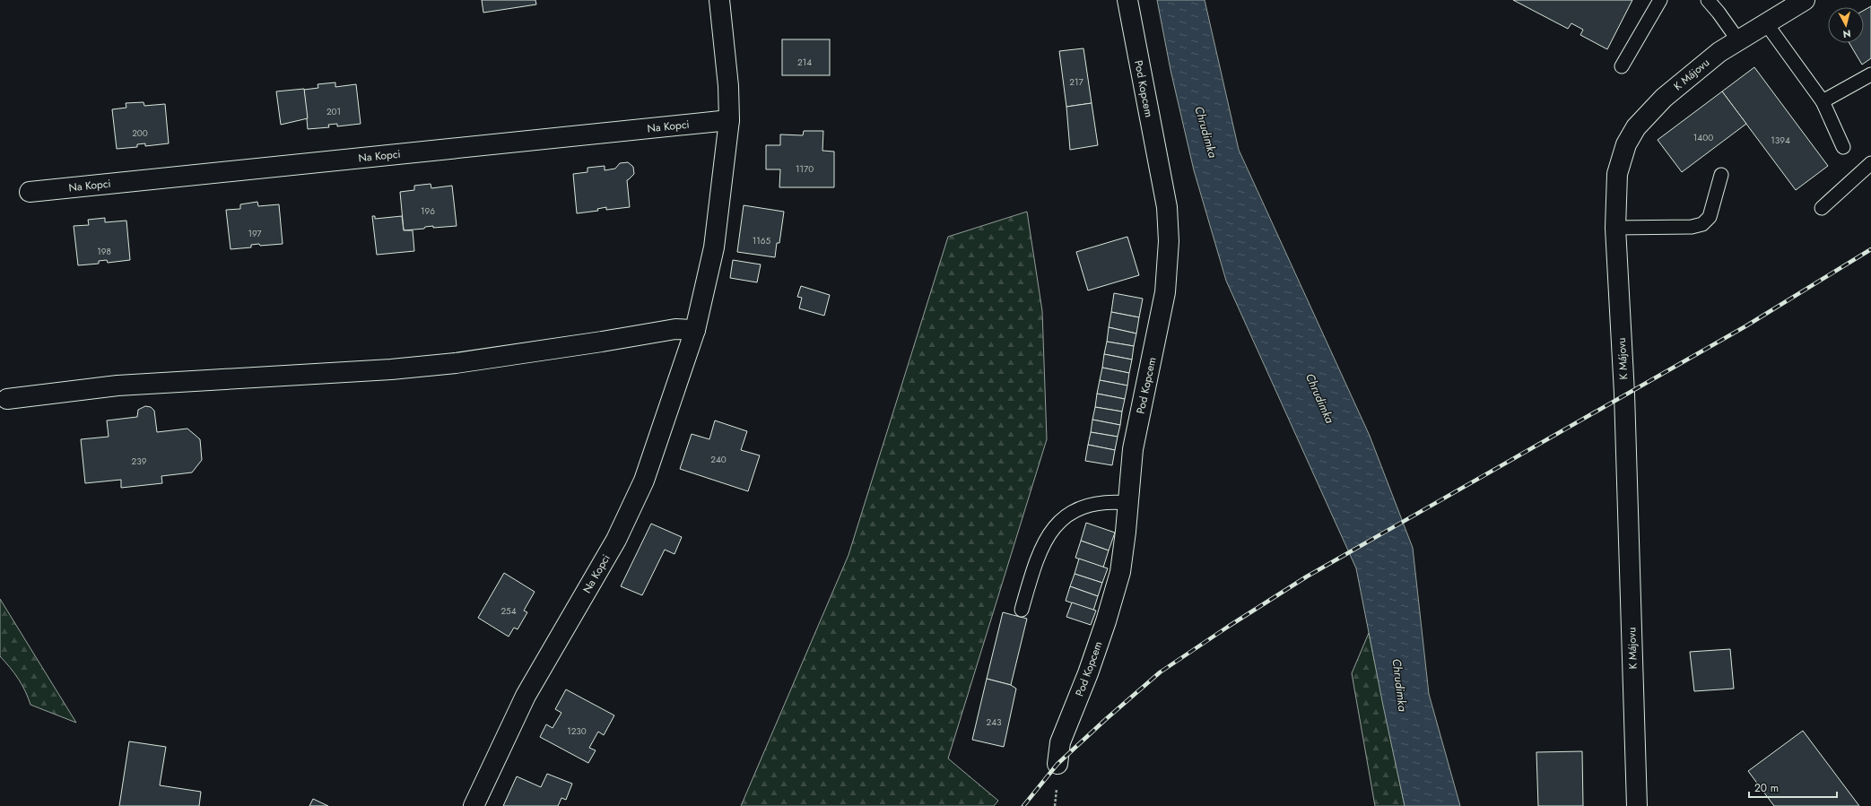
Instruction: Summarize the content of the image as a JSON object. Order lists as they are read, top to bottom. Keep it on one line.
{"streets":{"street":["K Májovu","Pod Kopcem","Na Kopci"]},"water":["Chrudimka"],"house_numbers":["214","217","201","200","1400","1394","1170","196","197","1165","198","240","239","254","243","1230"],"scale_bar":"20 m","north":"bottom"}
